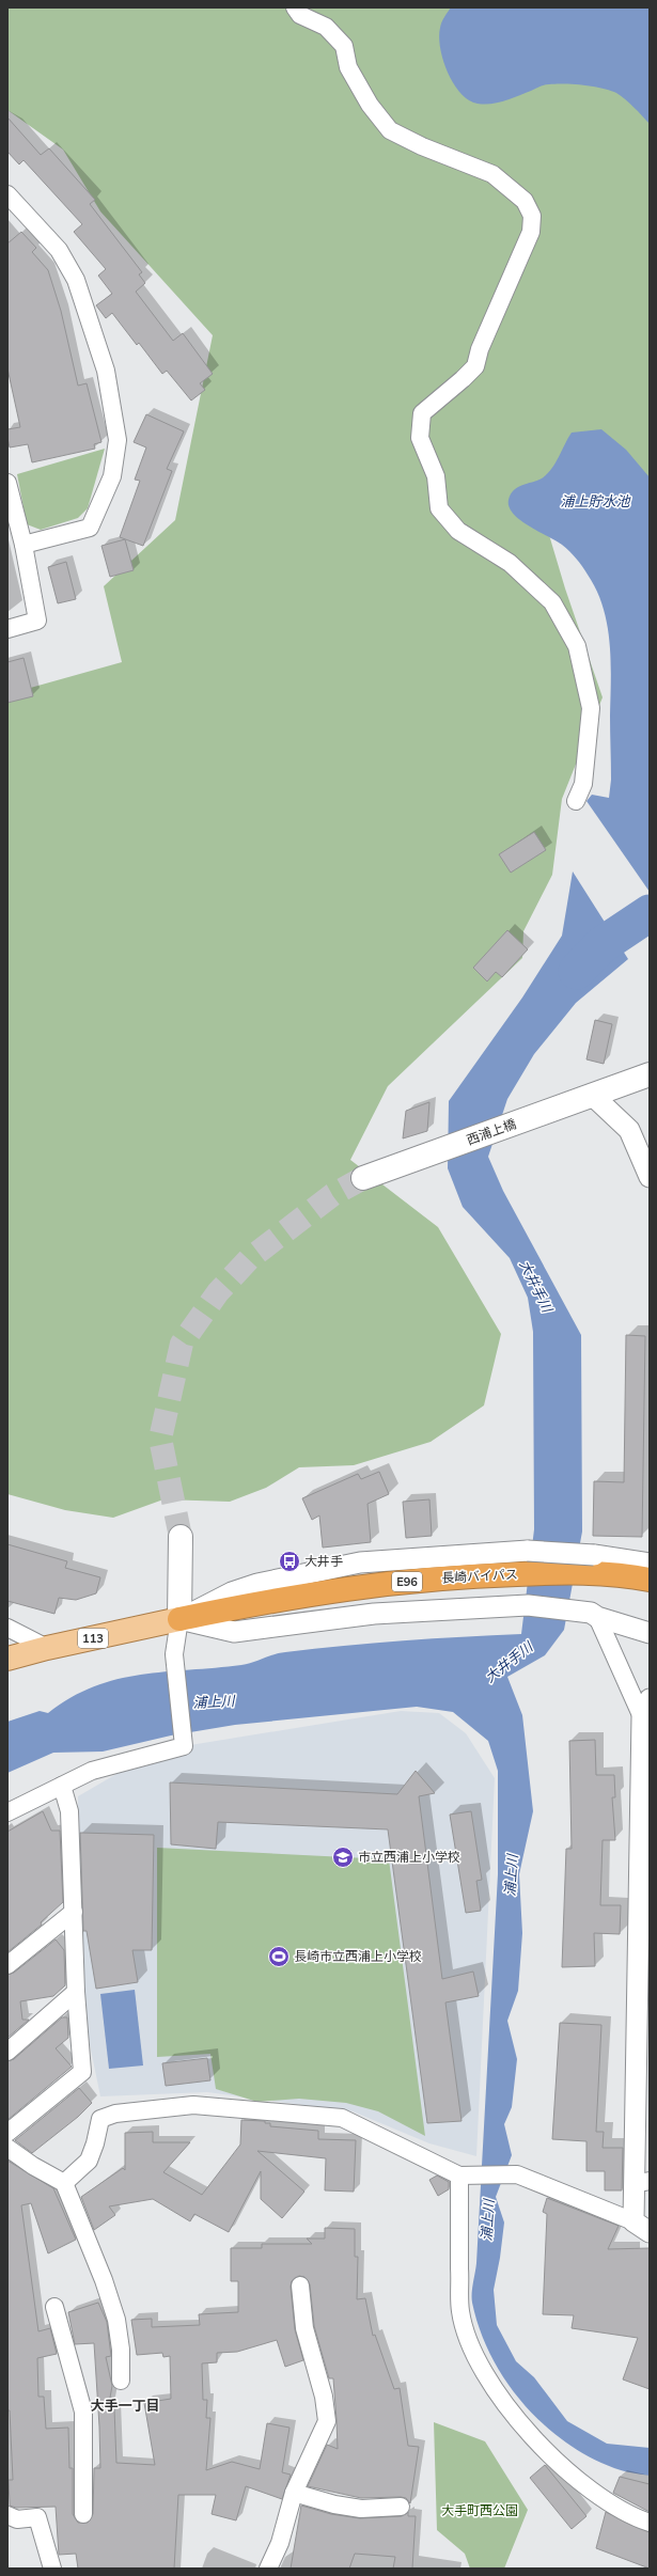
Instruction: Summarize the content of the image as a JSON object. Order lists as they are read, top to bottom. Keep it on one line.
{"streets":{"highway":["長崎バイパス","E96"],"main road":["西浦上橋","113"]},"crossings":[["長崎バイパス","113"]],"districts":["大手一丁目"],"water":["浦上貯水池","大井手川","浦上川"],"parks":["大手町西公園"],"places":{"bus stop":["大井手"],"school or university":["市立西浦上小学校"],"sports":["長崎市立西浦上小学校"]}}
